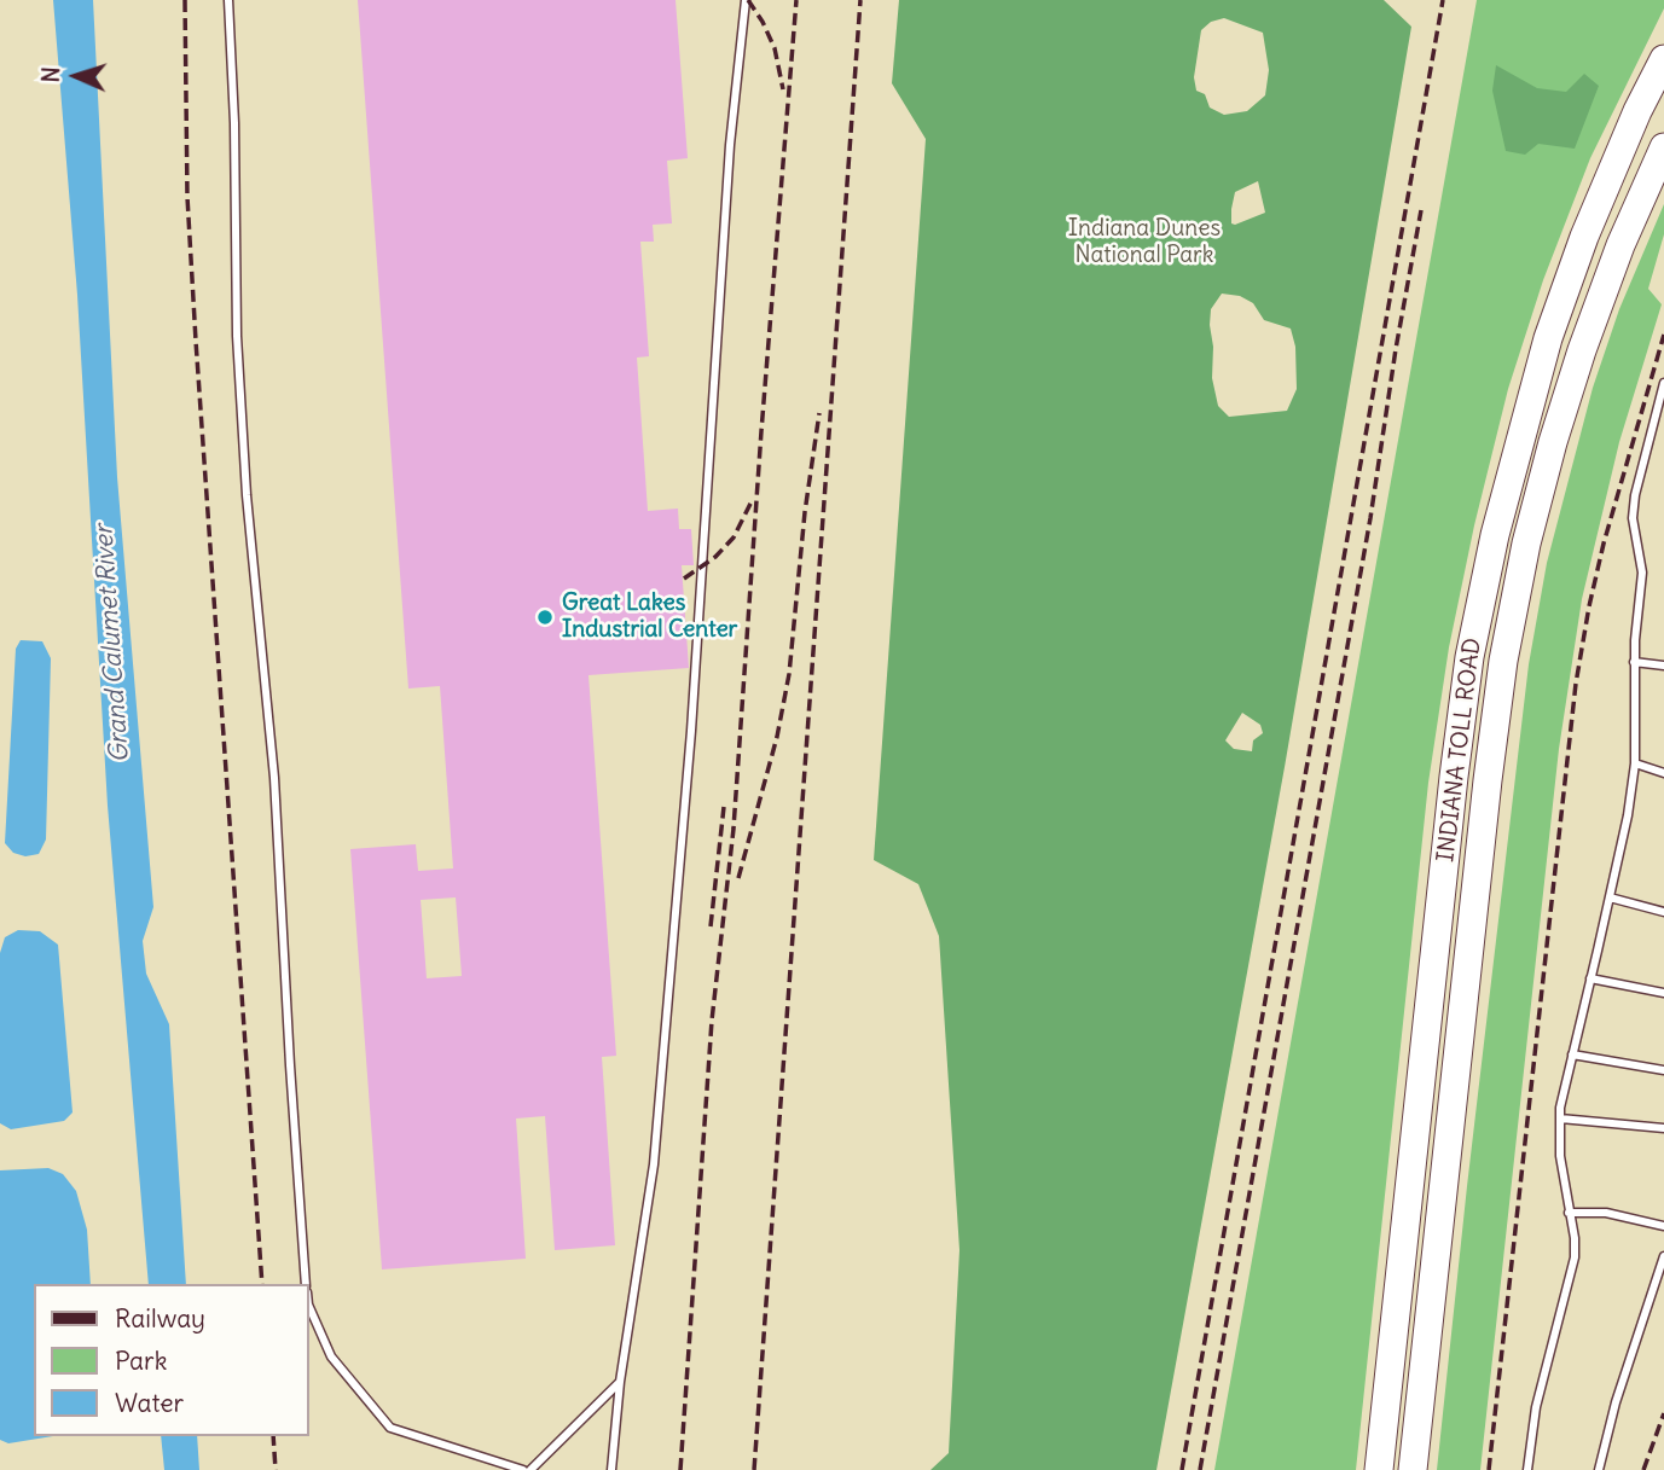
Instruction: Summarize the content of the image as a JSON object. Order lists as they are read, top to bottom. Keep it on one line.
{"streets":{"highway":["INDIANA TOLL ROAD"]},"water":["Grand Calumet River"],"parks":["Indiana Dunes National Park"],"places":["Great Lakes Industrial Center"],"legend":["Railway","Park","Water"],"north":"left"}
